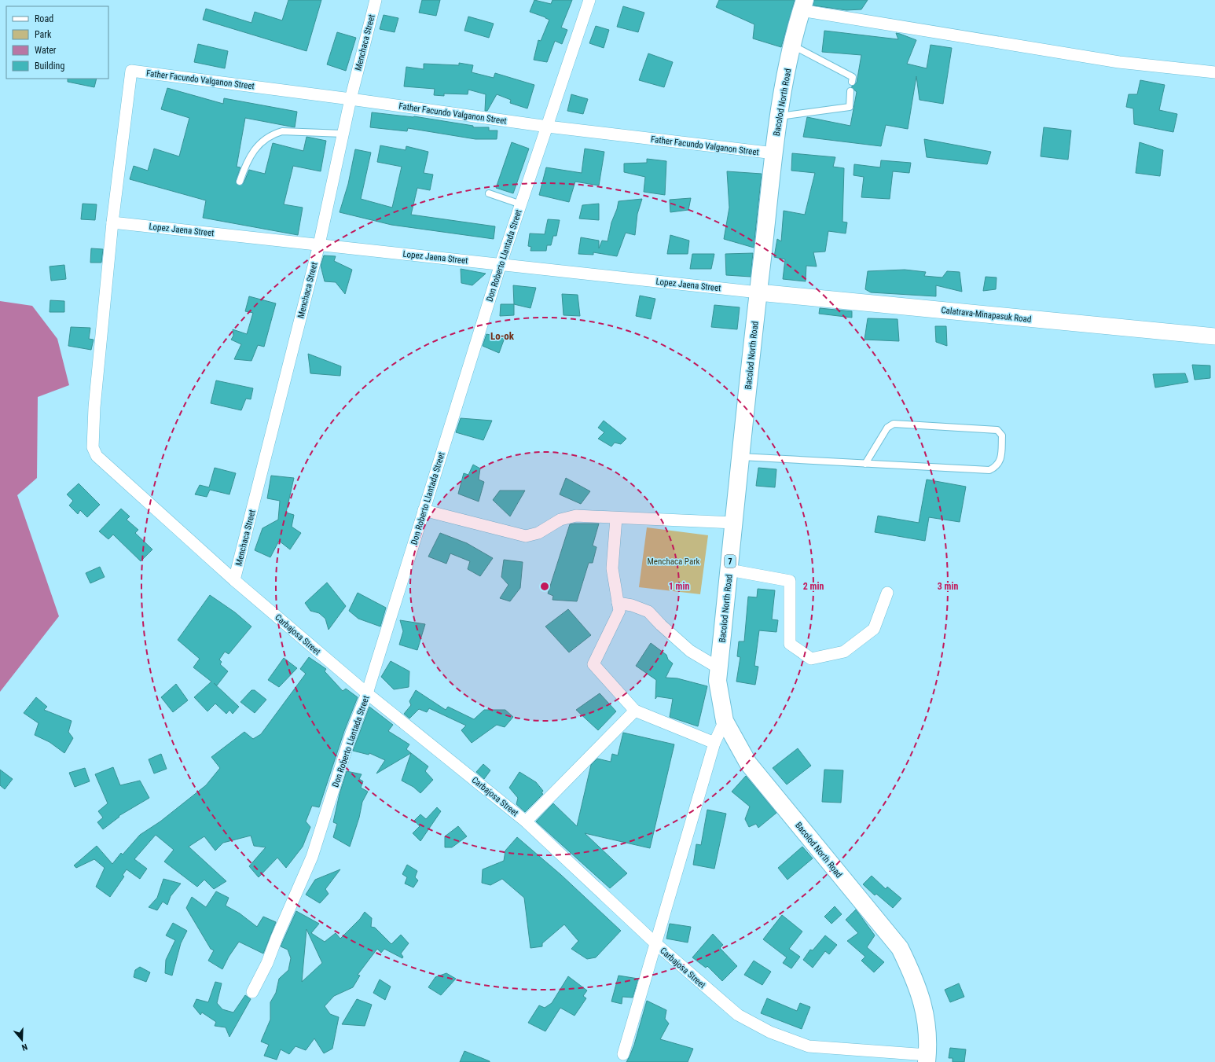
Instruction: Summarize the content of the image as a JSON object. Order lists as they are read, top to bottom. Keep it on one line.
{"streets":{"highway":["Bacolod North Road","7"],"main road":["Calatrava-Minapasuk Road"],"street":["Menchaca Street","Father Facundo Valganon Street","Lopez Jaena Street","Don Roberto Llantada Street","Carbajosa Street"]},"crossings":[["Menchaca Street","Father Facundo Valganon Street"],["Menchaca Street","Lopez Jaena Street"],["Menchaca Street","Carbajosa Street"],["Father Facundo Valganon Street","Bacolod North Road"],["Father Facundo Valganon Street","Lopez Jaena Street"],["Father Facundo Valganon Street","Don Roberto Llantada Street"],["Father Facundo Valganon Street","Carbajosa Street"],["Bacolod North Road","Lopez Jaena Street"],["Bacolod North Road","Calatrava-Minapasuk Road"],["Bacolod North Road","Carbajosa Street"],["Lopez Jaena Street","Don Roberto Llantada Street"],["Lopez Jaena Street","Calatrava-Minapasuk Road"],["Lopez Jaena Street","Carbajosa Street"],["Don Roberto Llantada Street","Carbajosa Street"]],"districts":["Lo-ok"],"parks":["Menchaca Park"],"legend":["Road","Park","Water","Building"],"north":"bottom","rings":["1 min","2 min","3 min"]}
